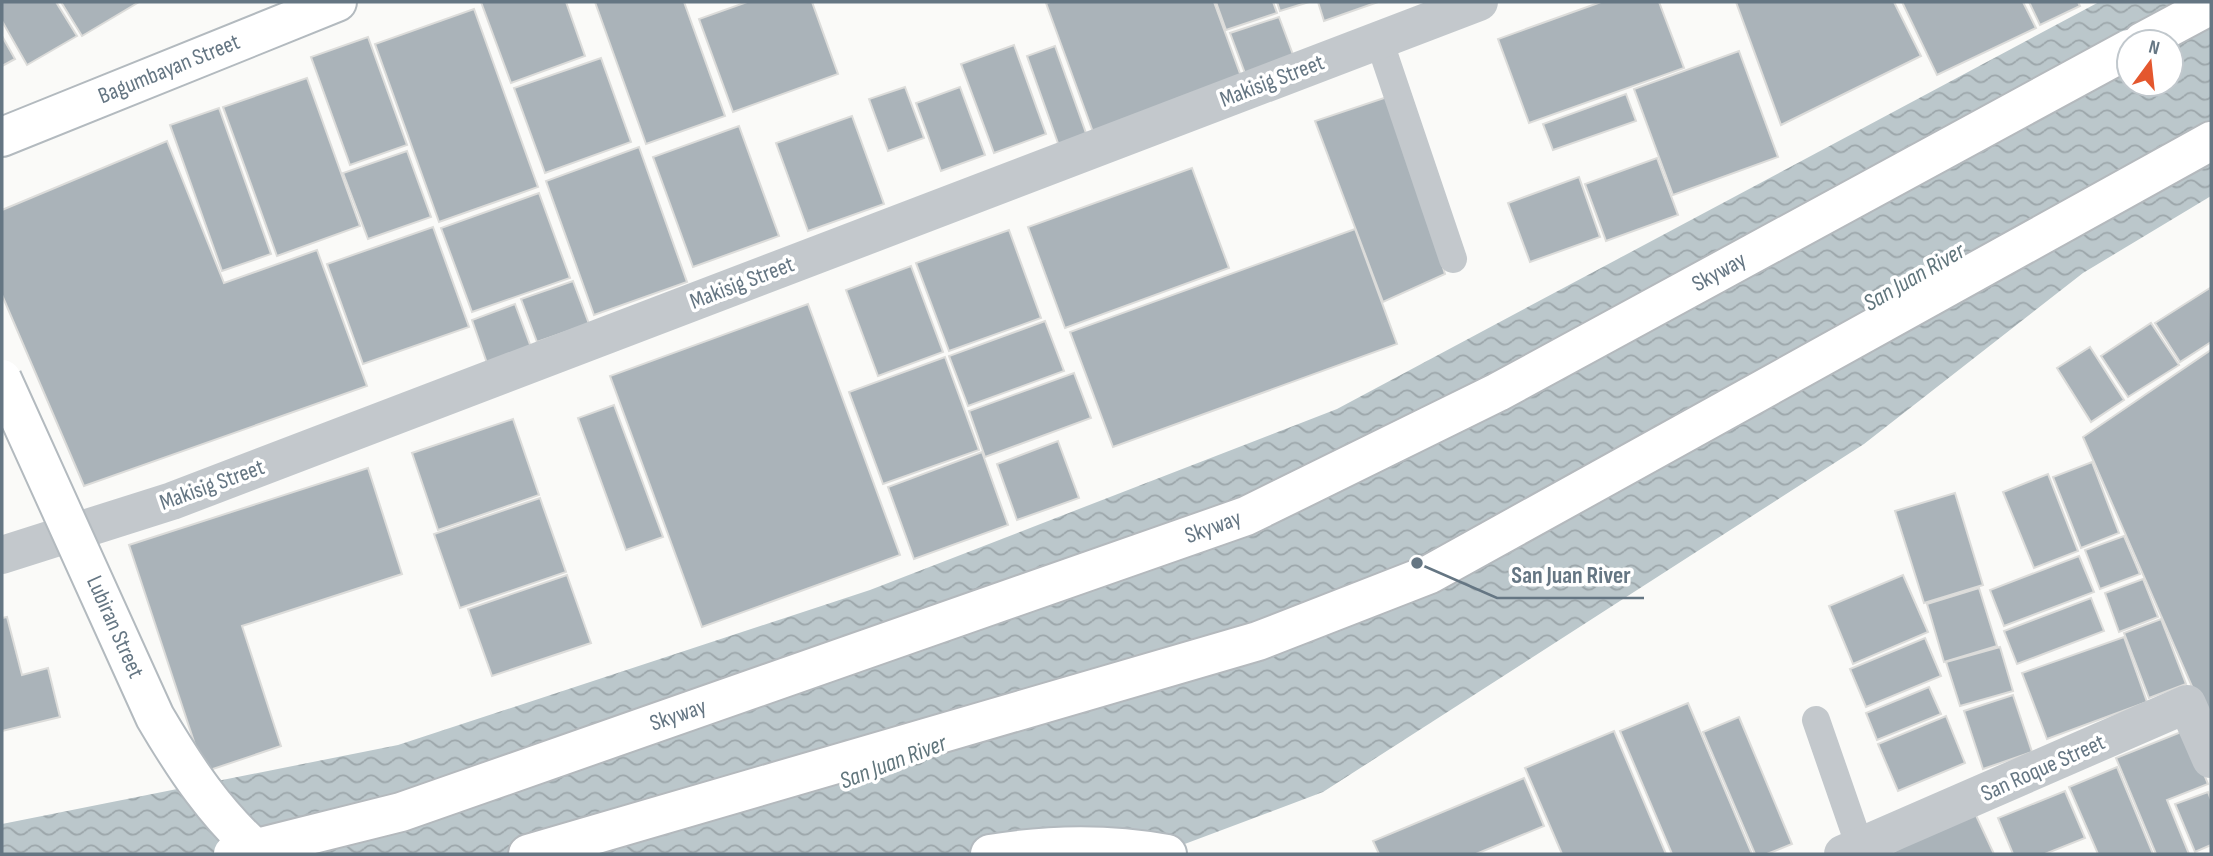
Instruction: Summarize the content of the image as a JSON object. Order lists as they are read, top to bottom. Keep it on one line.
{"streets":{"main road":["Bagumbayan Street","Skyway","Lubiran Street"],"street":["Makisig Street","San Roque Street"]},"water":["San Juan River"],"places":["San Juan River"],"north":"top"}
